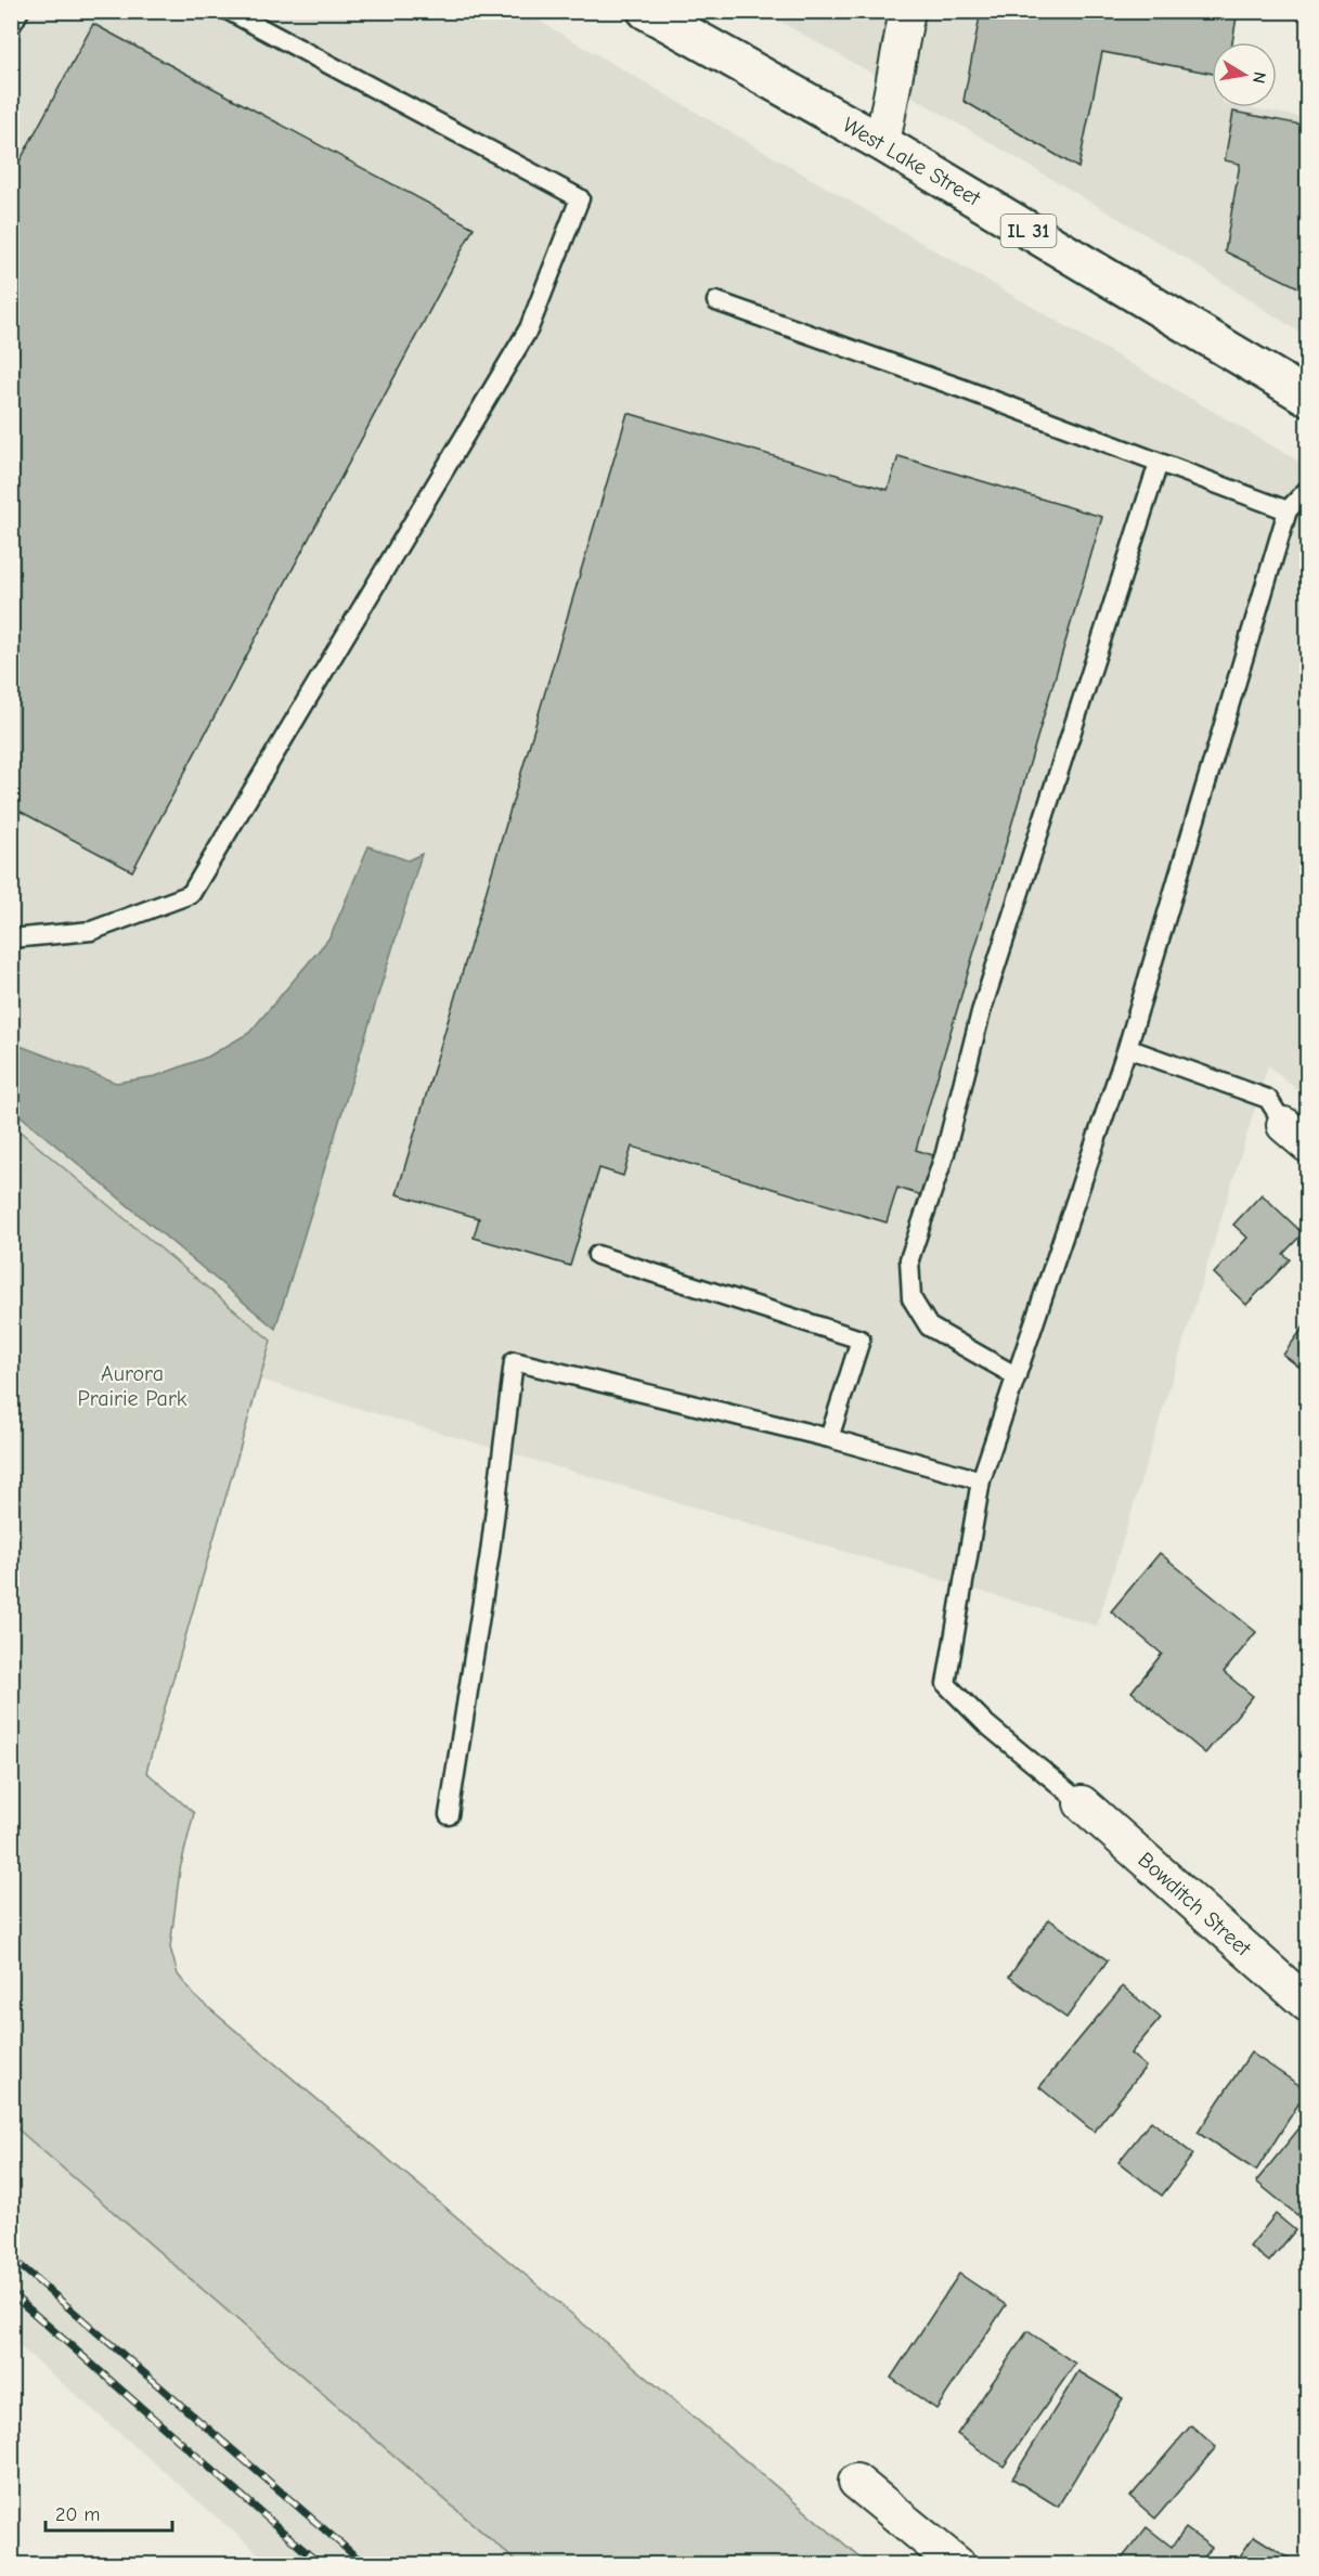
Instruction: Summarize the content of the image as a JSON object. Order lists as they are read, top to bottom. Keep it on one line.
{"streets":{"main road":["West Lake Street","IL 31"],"street":["Bowditch Street"]},"parks":["Aurora Prairie Park"],"scale_bar":"20 m","north":"right"}
